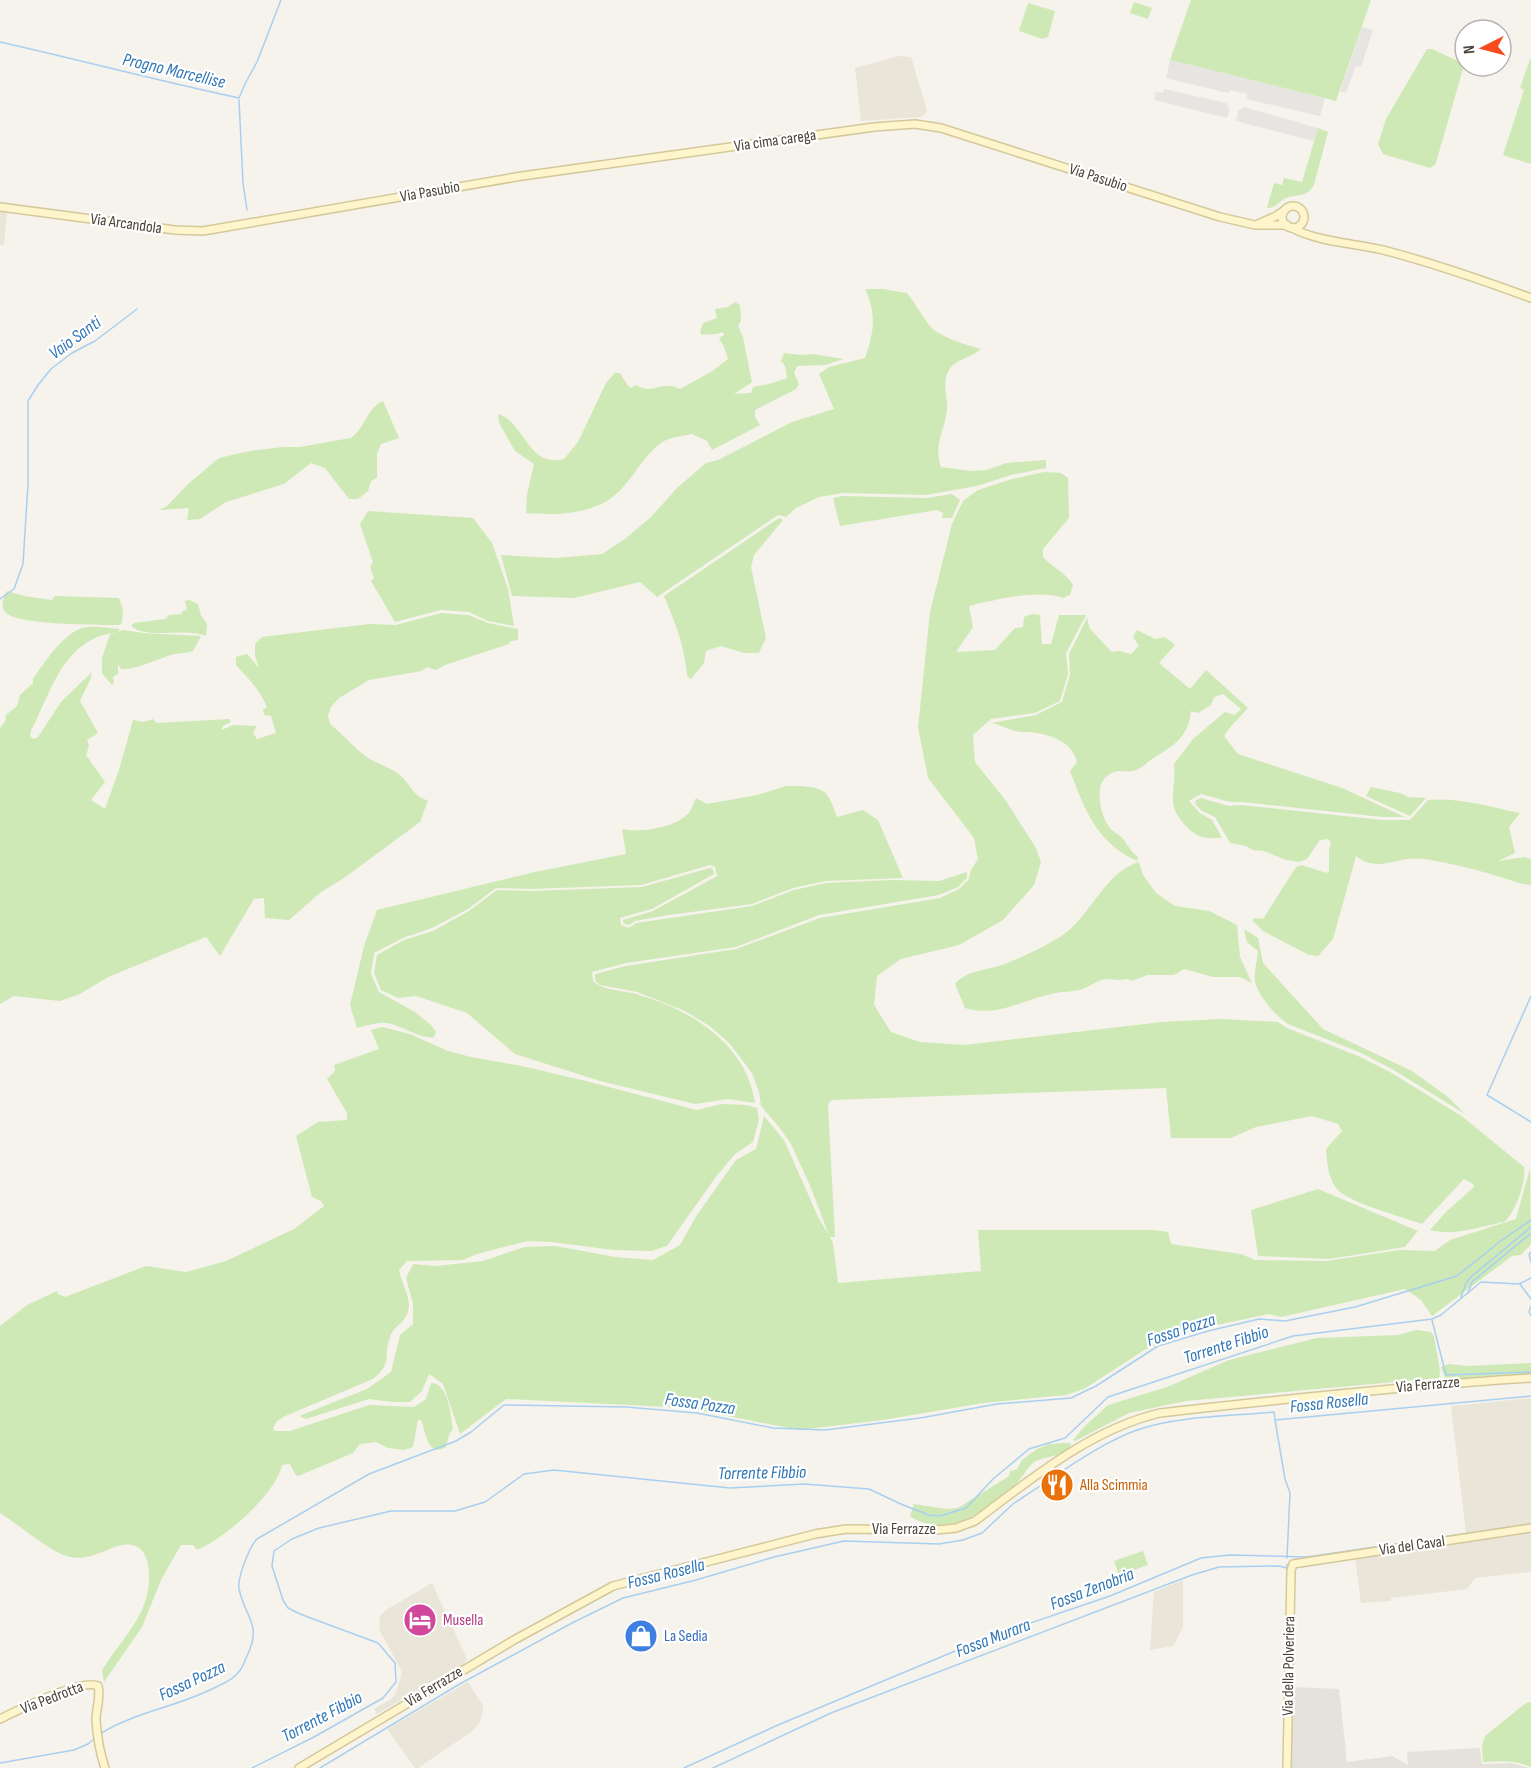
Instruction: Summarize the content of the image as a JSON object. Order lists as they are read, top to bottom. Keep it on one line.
{"streets":{"street":["Via cima carega","Via Pasubio","Via Arcandola","Via Ferrazze","Via del Caval","Via della Polveriera","Via Pedrotta"]},"crossings":[["Via cima carega","Via Pasubio"],["Via Pasubio","Via Arcandola"],["Via del Caval","Via della Polveriera"]],"water":["Progno Marcellise","Vaio Santi","Fossa Pozza","Torrente Fibbio","Fossa Rosella","Fossa Zenobria","Fossa Murara"],"places":{"restaurant":["Alla Scimmia"],"hotel":["Musella"],"shop":["La Sedia"]},"north":"left"}
